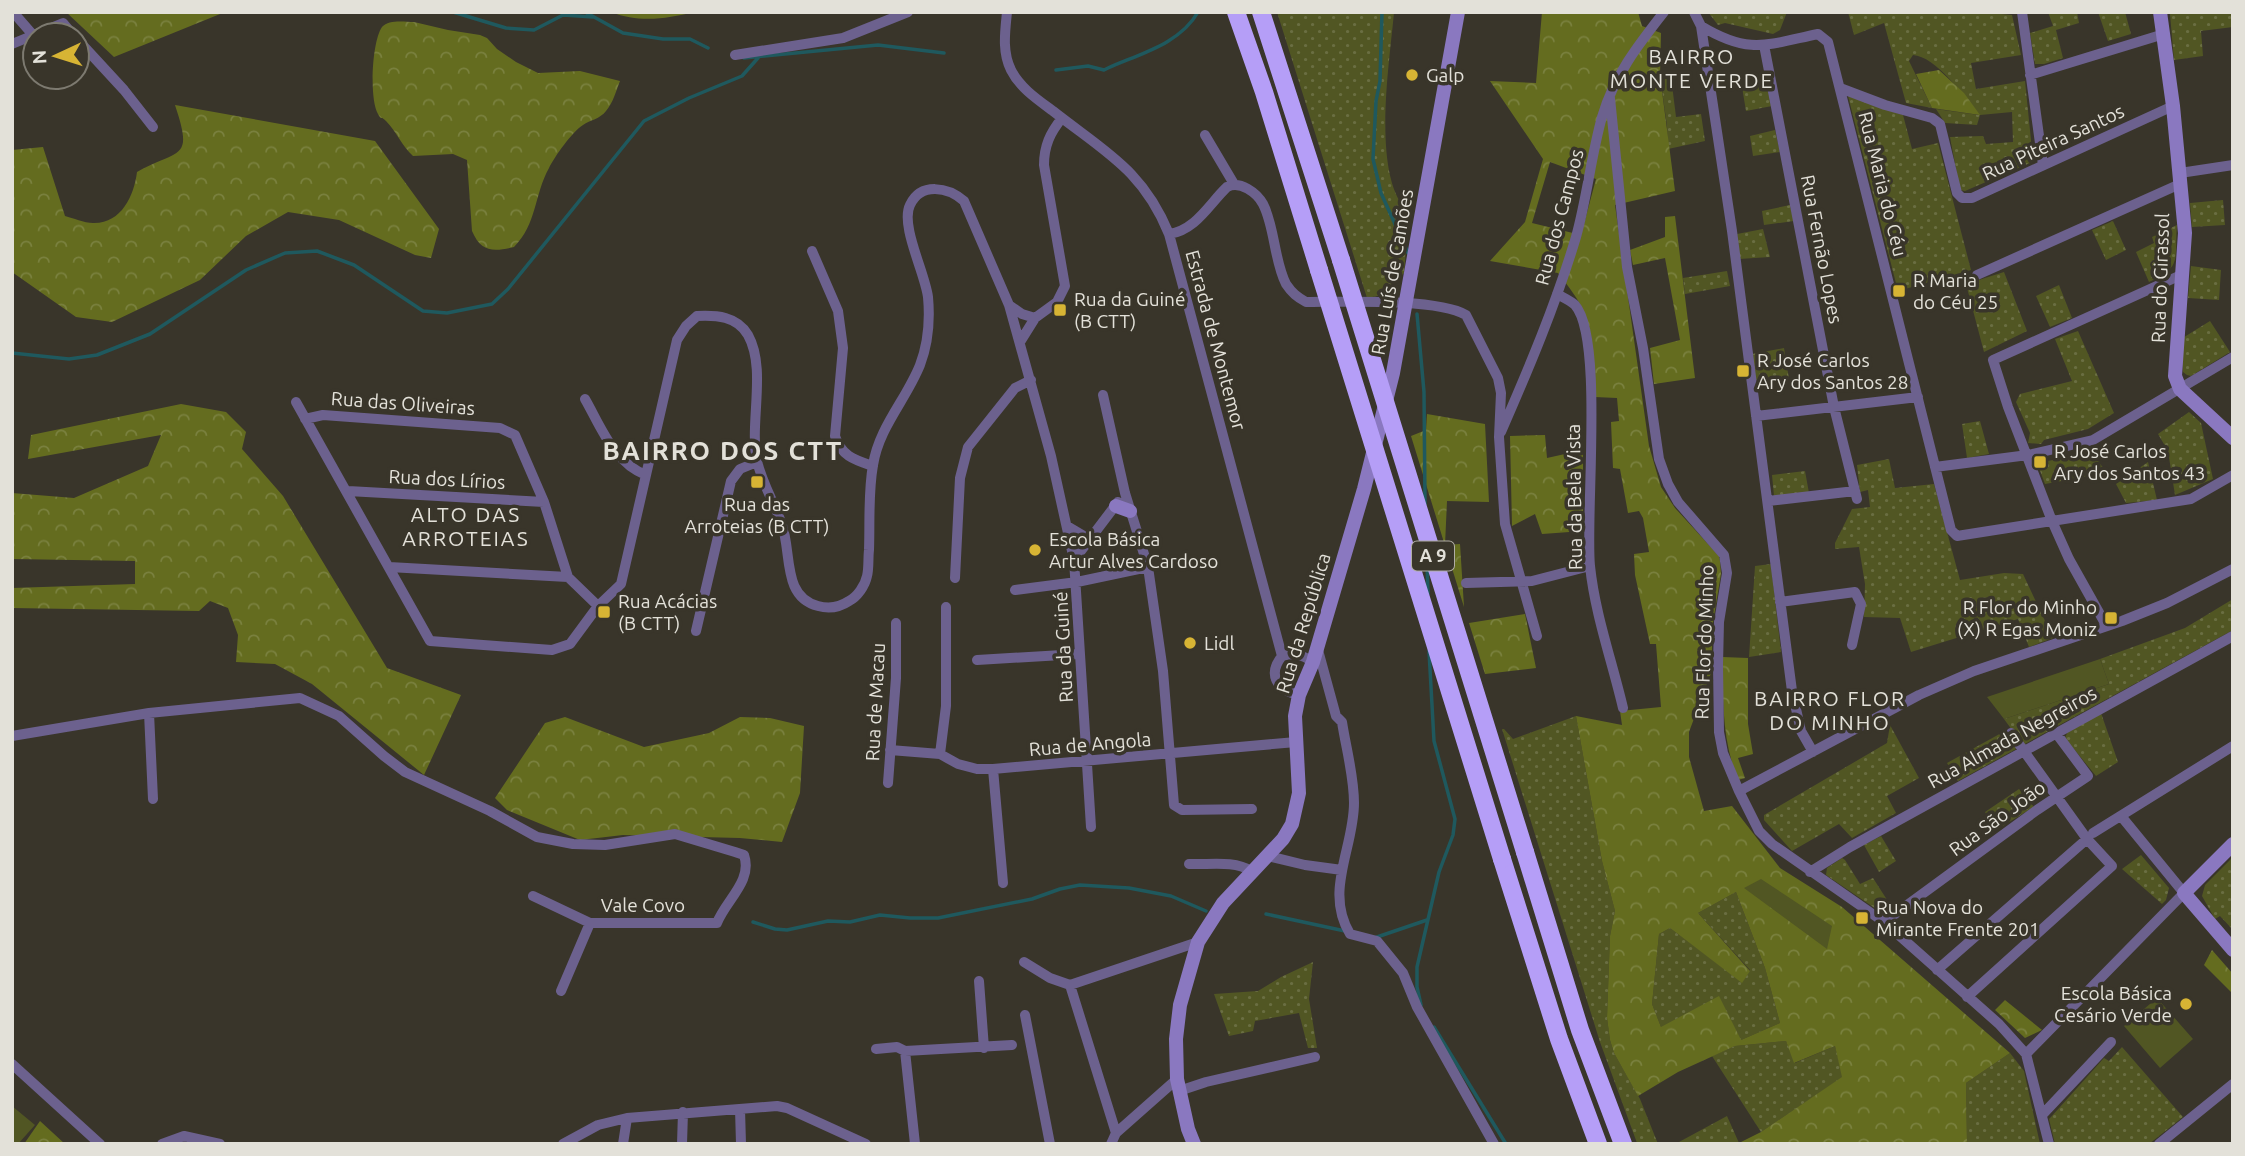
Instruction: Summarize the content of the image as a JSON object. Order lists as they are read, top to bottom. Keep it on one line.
{"streets":{"highway":["A 9"],"main road":["Rua Luís de Camões","Rua do Girassol","Rua da República"],"street":["Rua Piteira Santos","Rua Maria do Céu","Rua dos Campos","Rua Fernão Lopes","Estrada de Montemor","Rua das Oliveiras","Rua dos Lírios","Rua da Bela Vista","Rua Flor do Minho","Rua da Guiné","Rua de Macau","Rua Almada Negreiros","Rua de Angola","Rua São João","Vale Covo"]},"crossings":[["Rua Piteira Santos","Rua Maria do Céu"],["Rua Piteira Santos","Rua do Girassol"],["Rua Maria do Céu","Rua Fernão Lopes"],["Rua dos Campos","Rua da Bela Vista"],["Rua dos Campos","Rua Flor do Minho"],["Rua Luís de Camões","Rua da República"],["Estrada de Montemor","Rua da República"],["Rua das Oliveiras","Rua dos Lírios"],["Rua da República","Rua de Angola"],["Rua Flor do Minho","Rua Almada Negreiros"],["Rua Flor do Minho","Rua São João"],["Rua da Guiné","Rua de Angola"],["Rua de Macau","Rua de Angola"],["Rua Almada Negreiros","Rua São João"]],"districts":["BAIRRO MONTE VERDE","BAIRRO DOS CTT","ALTO DAS ARROTEIAS","BAIRRO FLOR DO MINHO"],"places":{"other":["Galp","Escola Básica Artur Alves Cardoso","Lidl","Escola Básica Cesário Verde"],"transit":["R Maria do Céu 25","Rua da Guiné (B CTT)","R José Carlos Ary dos Santos 28","R José Carlos Ary dos Santos 43","Rua das Arroteias (B CTT)","Rua Acácias (B CTT)","R Flor do Minho (X) R Egas Moniz","Rua Nova do Mirante Frente 201"]},"north":"left"}
